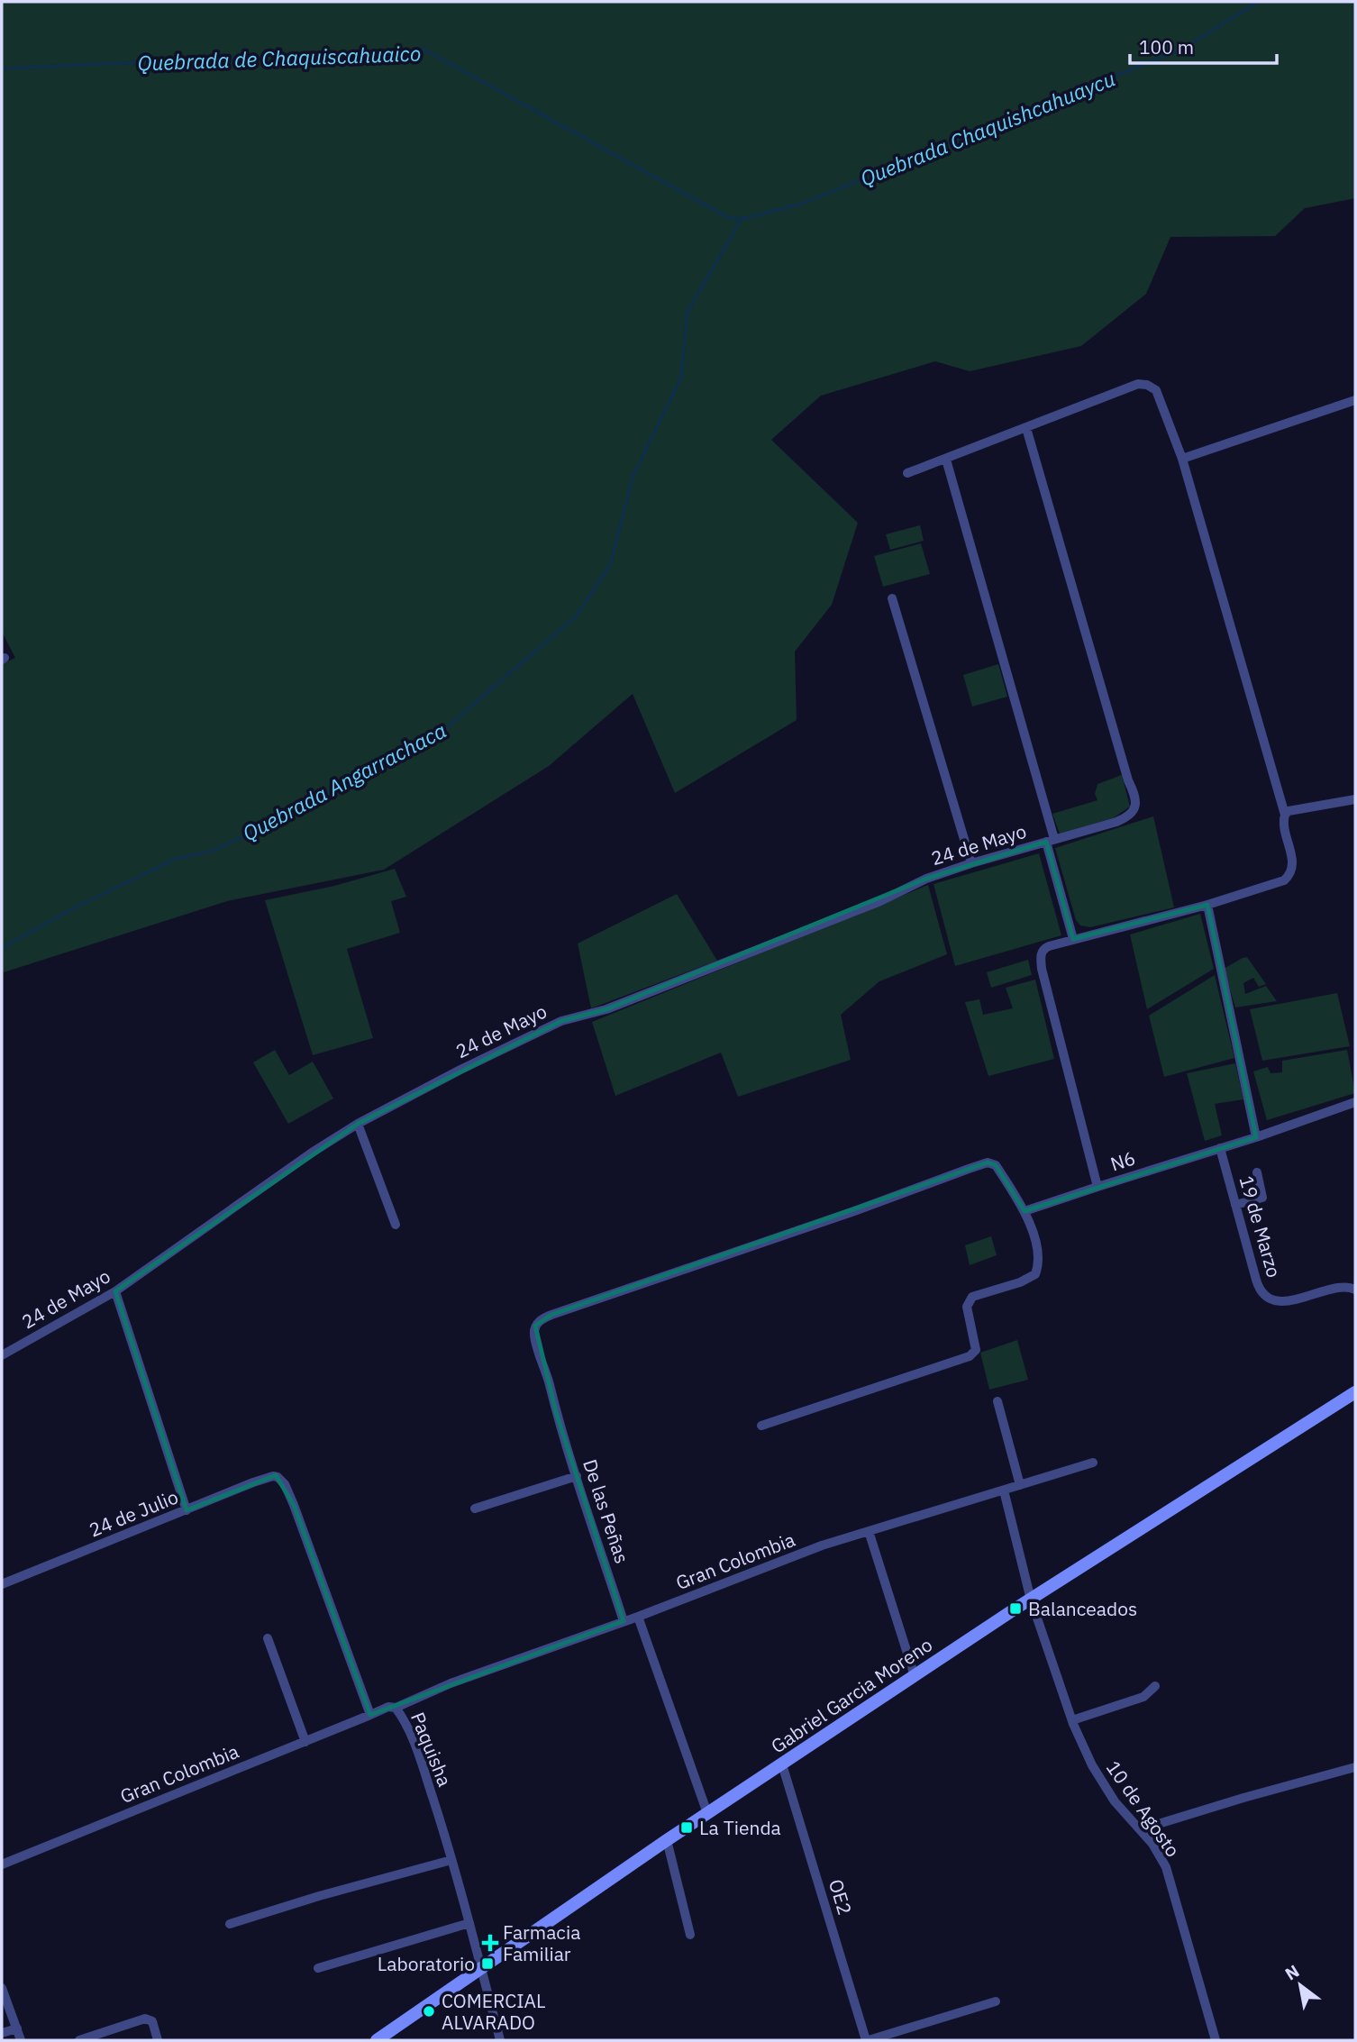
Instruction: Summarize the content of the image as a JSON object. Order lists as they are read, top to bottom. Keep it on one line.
{"streets":{"street":["24 de Mayo","N6","19 de Marzo","De las Peñas","24 de Julio","Gran Colombia","Gabriel Garcia Moreno","Paquisha","10 de Agosto","OE2"]},"crossings":[["N6","19 de Marzo"],["De las Peñas","Gran Colombia"],["24 de Julio","Gran Colombia"],["24 de Julio","Paquisha"],["Gran Colombia","Paquisha"],["Gran Colombia","10 de Agosto"],["Gabriel Garcia Moreno","Paquisha"],["Gabriel Garcia Moreno","10 de Agosto"],["Gabriel Garcia Moreno","OE2"]],"water":["Quebrada de Chaquiscahuaico","Quebrada Chaquishcahuaycu","Quebrada Angarrachaca"],"places":{"transit":["Balanceados","La Tienda","Laboratorio"],"health":["Farmacia Familiar"],"other":["COMERCIAL ALVARADO"]},"scale_bar":"100 m","north":"top left"}
